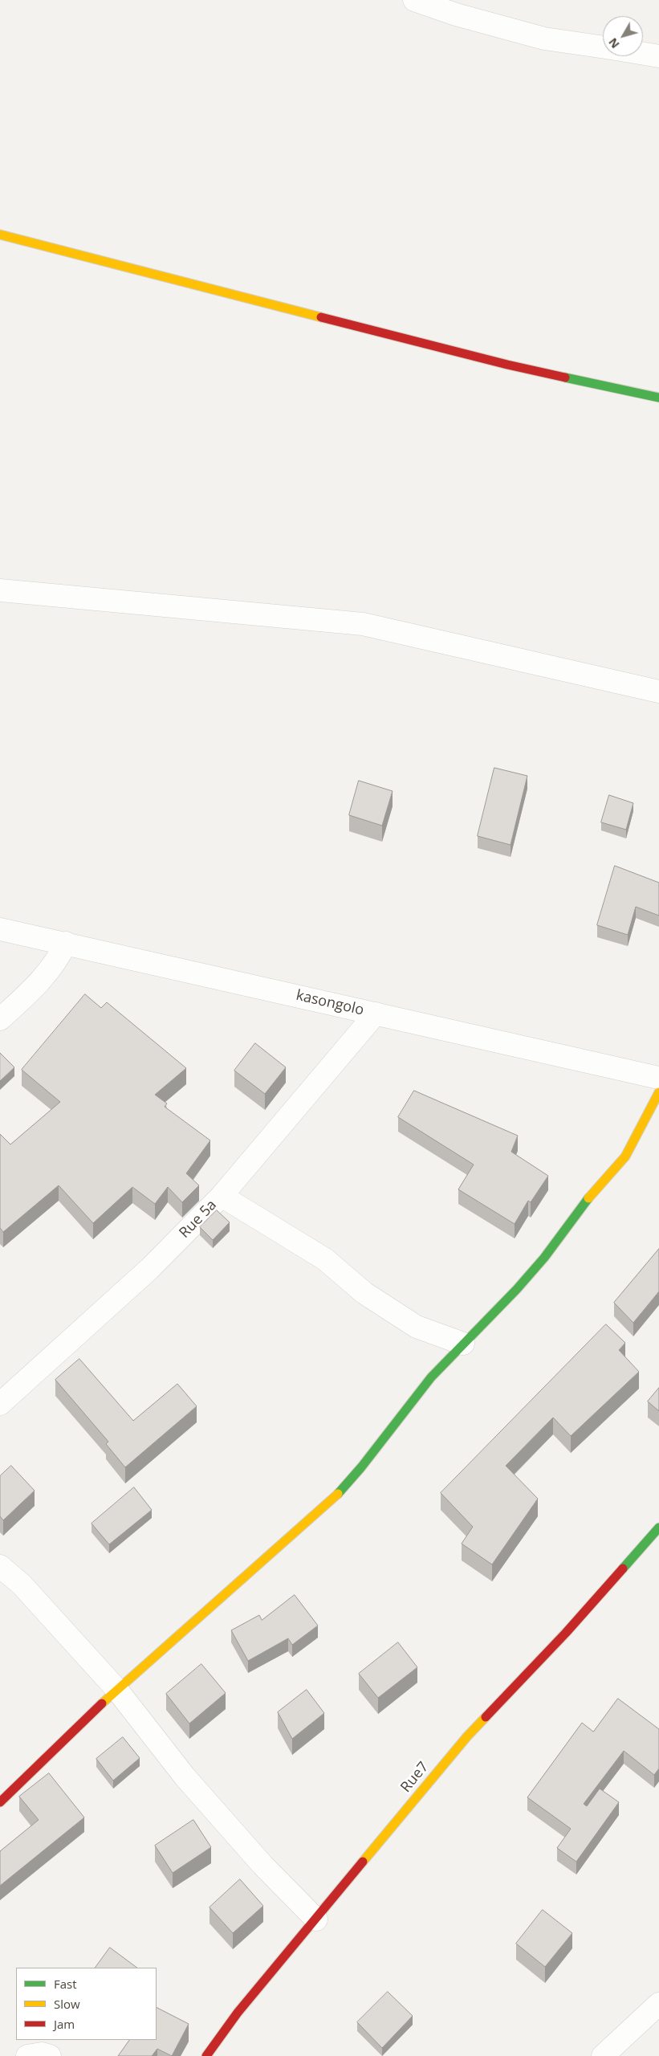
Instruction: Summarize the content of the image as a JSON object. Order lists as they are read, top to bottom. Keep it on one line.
{"streets":{"street":["kasongolo","Rue 5a","Rue7"]},"crossings":[["kasongolo","Rue 5a"]],"legend":["Fast","Slow","Jam"],"north":"bottom left"}
